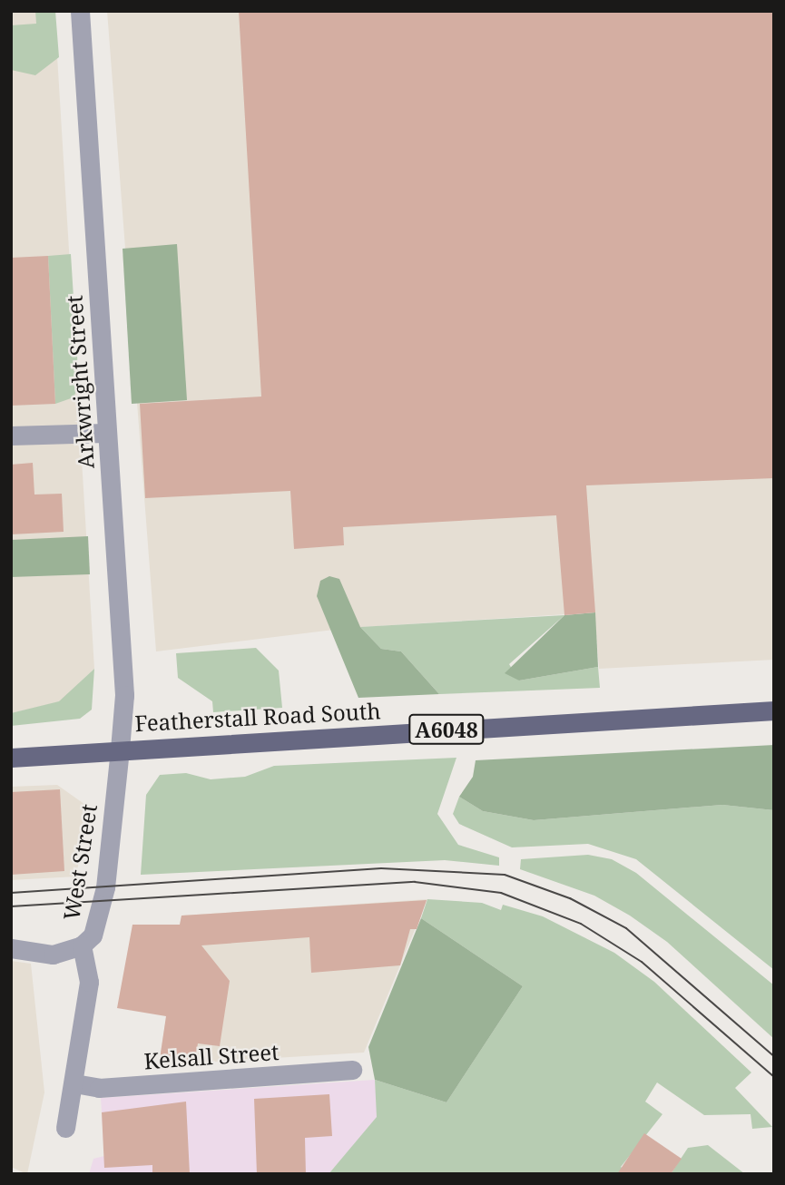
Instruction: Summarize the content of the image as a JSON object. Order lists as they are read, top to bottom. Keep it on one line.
{"streets":{"main road":["Featherstall Road South","A6048"],"street":["Arkwright Street","West Street","Kelsall Street"]},"crossings":[["Arkwright Street","Featherstall Road South"],["Arkwright Street","West Street"],["Featherstall Road South","West Street"],["West Street","Kelsall Street"]]}
